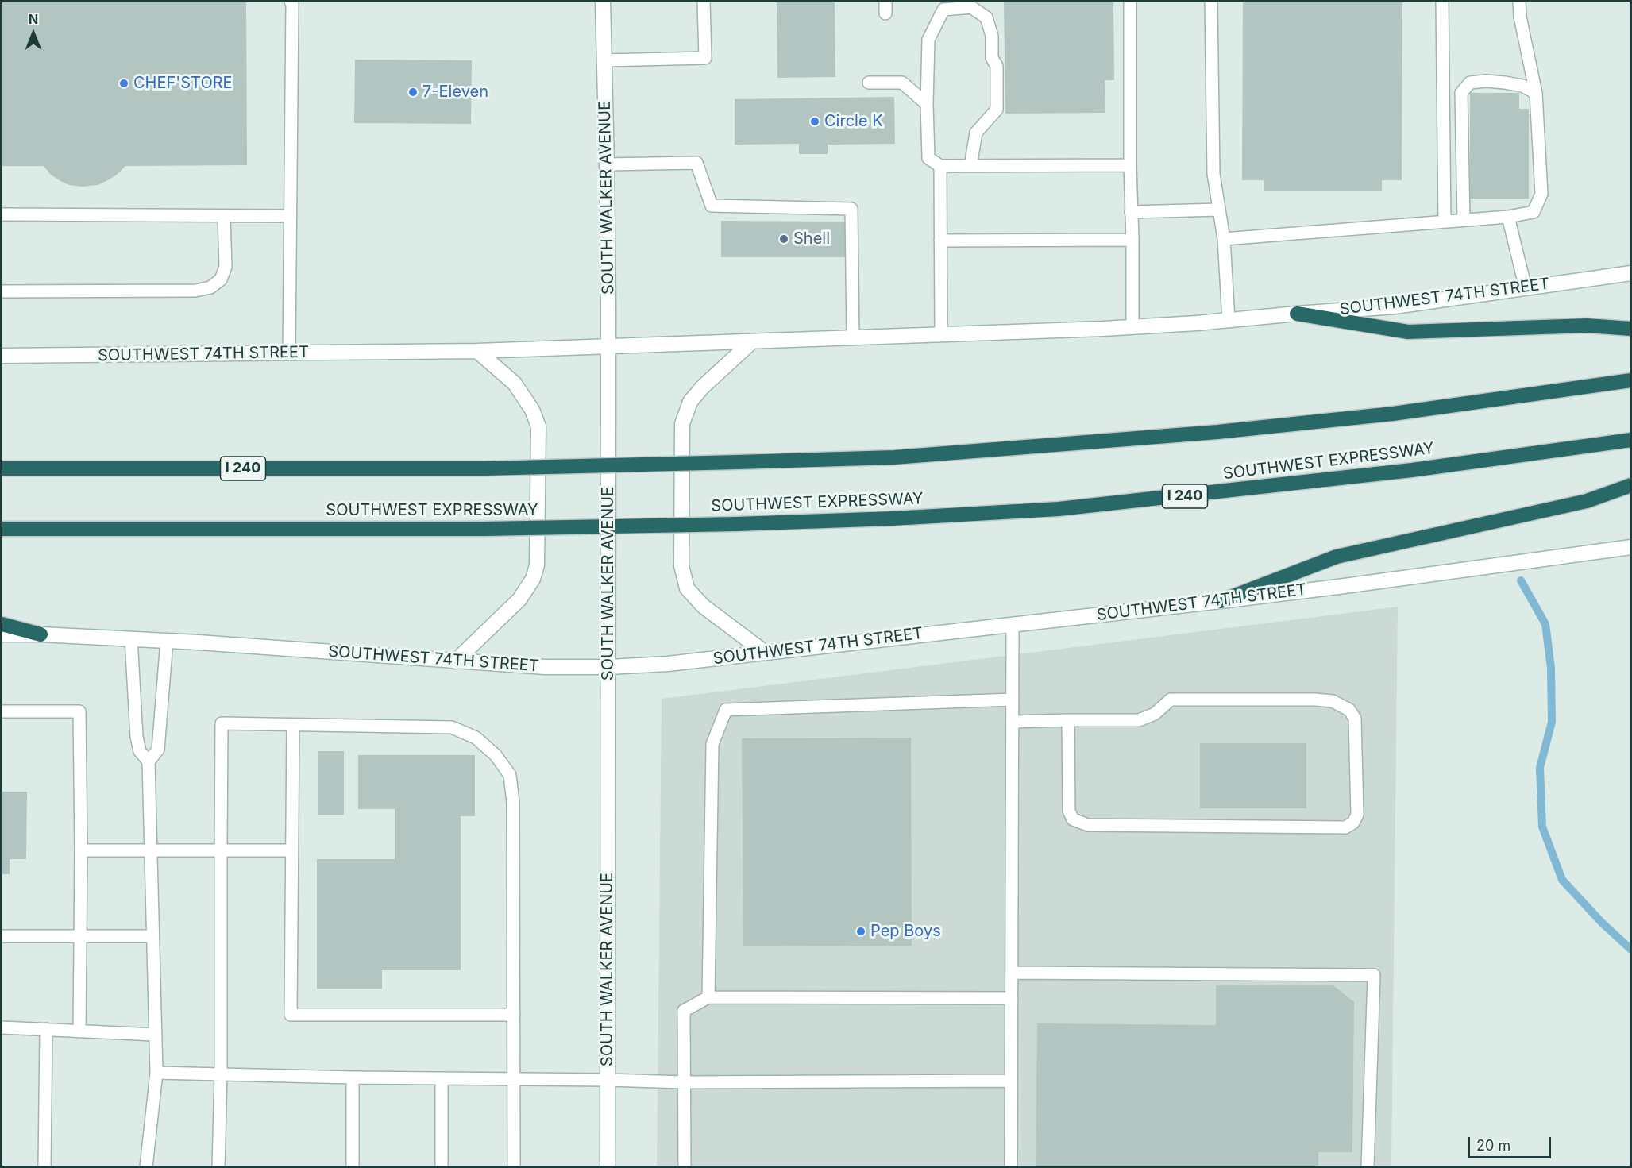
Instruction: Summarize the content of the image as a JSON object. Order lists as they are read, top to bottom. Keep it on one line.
{"streets":{"highway":["SOUTHWEST EXPRESSWAY","I 240"],"main road":["SOUTH WALKER AVENUE","SOUTHWEST 74TH STREET"]},"crossings":[["SOUTH WALKER AVENUE","SOUTHWEST 74TH STREET"]],"places":["CHEF'STORE","7-Eleven","Circle K","Shell","Pep Boys"],"scale_bar":"20 m","north":"top"}
